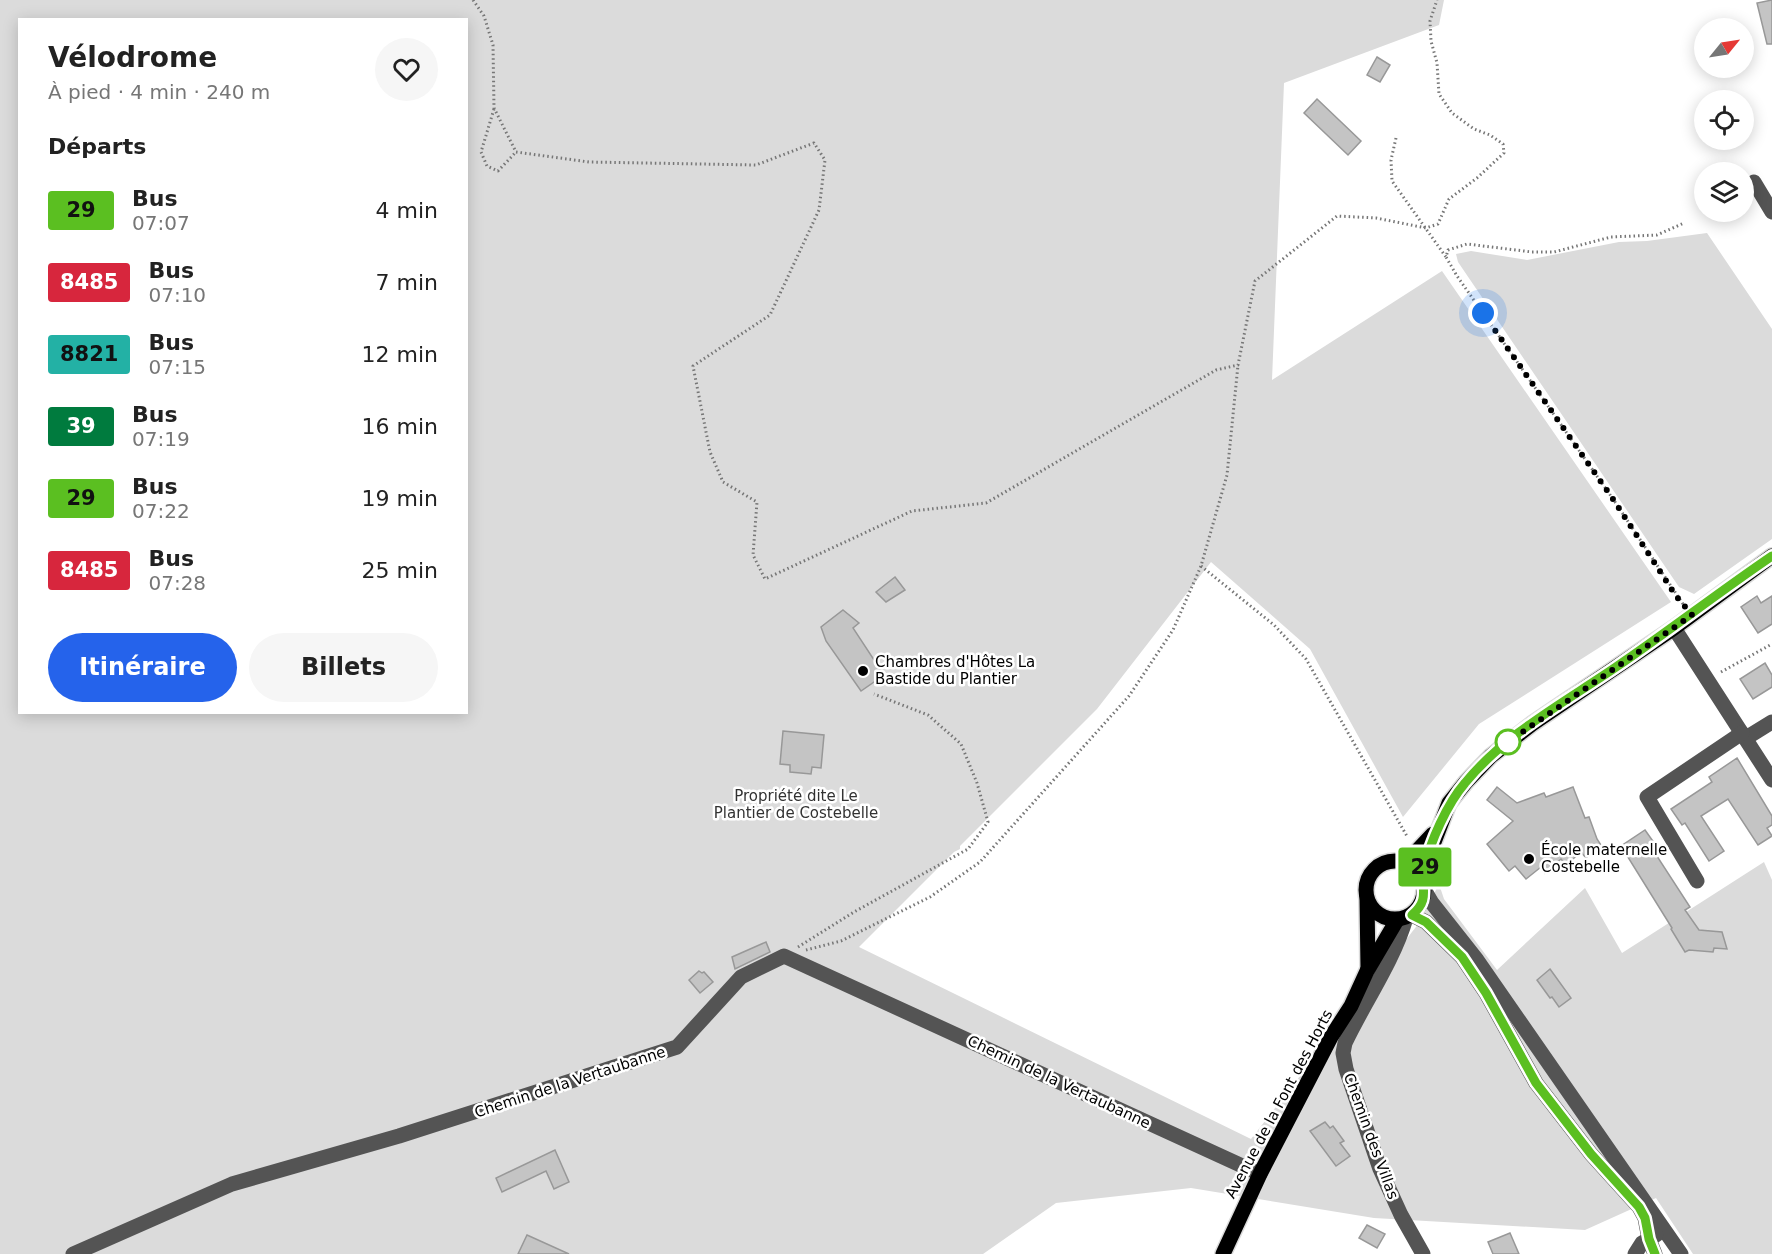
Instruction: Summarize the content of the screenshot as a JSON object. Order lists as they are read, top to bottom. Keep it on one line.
{"streets":{"main road":["Avenue de la Font des Horts"],"street":["Chemin de la Vertaubanne","Chemin des Villas"]},"crossings":[["Chemin de la Vertaubanne","Avenue de la Font des Horts"],["Avenue de la Font des Horts","Chemin des Villas"]],"parks":["Propriété dite Le Plantier de Costebelle"],"places":["Chambres d'Hôtes La Bastide du Plantier","École maternelle Costebelle"],"lines":["bus line 29"],"north":"top right","page":{"on_map":"29","heading":[["Vélodrome","À pied · 4 min · 240 m"],"Départs"],"list":[{"mark":"29","name":"Bus","note":"07:07","value":"4 min"},{"mark":"8485","name":"Bus","note":"07:10","value":"7 min"},{"mark":"8821","name":"Bus","note":"07:15","value":"12 min"},{"mark":"39","name":"Bus","note":"07:19","value":"16 min"},{"mark":"29","name":"Bus","note":"07:22","value":"19 min"},{"mark":"8485","name":"Bus","note":"07:28","value":"25 min"}],"buttons":["Itinéraire","Billets"]}}
